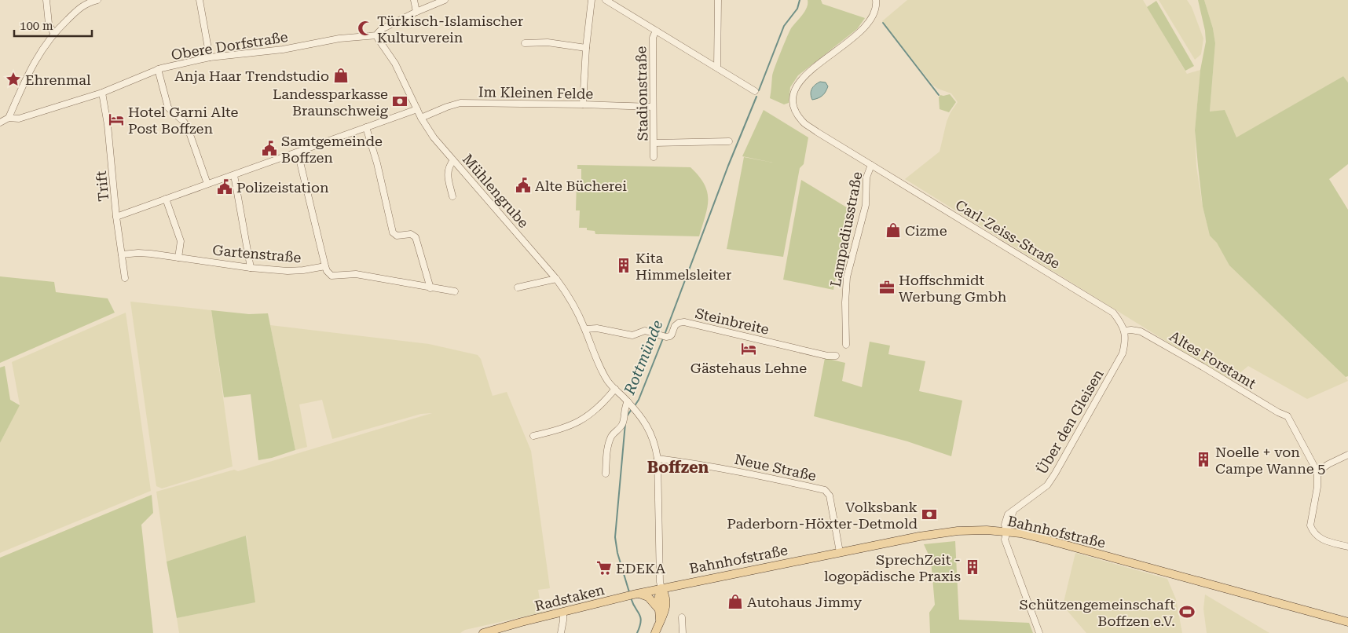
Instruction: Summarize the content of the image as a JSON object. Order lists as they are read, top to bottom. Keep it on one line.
{"streets":{"main road":["Bahnhofstraße","Radstaken"],"street":["Obere Dorfstraße","Im Kleinen Felde","Stadionstraße","Trift","Mühlengrube","Lampadiusstraße","Carl-Zeiss-Straße","Gartenstraße","Steinbreite","Altes Forstamt","Über den Gleisen","Neue Straße"]},"crossings":[["Obere Dorfstraße","Trift"],["Obere Dorfstraße","Mühlengrube"],["Im Kleinen Felde","Stadionstraße"],["Im Kleinen Felde","Mühlengrube"],["Trift","Gartenstraße"],["Mühlengrube","Steinbreite"],["Mühlengrube","Neue Straße"],["Mühlengrube","Bahnhofstraße"],["Mühlengrube","Radstaken"],["Lampadiusstraße","Carl-Zeiss-Straße"],["Carl-Zeiss-Straße","Altes Forstamt"],["Carl-Zeiss-Straße","Über den Gleisen"],["Altes Forstamt","Über den Gleisen"],["Über den Gleisen","Bahnhofstraße"],["Neue Straße","Bahnhofstraße"],["Bahnhofstraße","Radstaken"]],"districts":["Boffzen"],"water":["Rottmünde"],"places":{"mosque":["Türkisch-Islamischer Kulturverein"],"shop":["Anja Haar Trendstudio","Cizme","Autohaus Jimmy"],"place":["Ehrenmal"],"bank":["Landessparkasse Braunschweig","Volksbank Paderborn-Höxter-Detmold"],"hotel":["Hotel Garni Alte Post Boffzen","Gästehaus Lehne"],"public building":["Samtgemeinde Boffzen","Alte Bücherei","Polizeistation"],"building":["Kita Himmelsleiter","Noelle + von Campe Wanne 5","SprechZeit - logopädische Praxis"],"office":["Hoffschmidt Werbung Gmbh"],"supermarket":["EDEKA"],"sports":["Schützengemeinschaft Boffzen e.V."]},"scale_bar":"100 m"}
